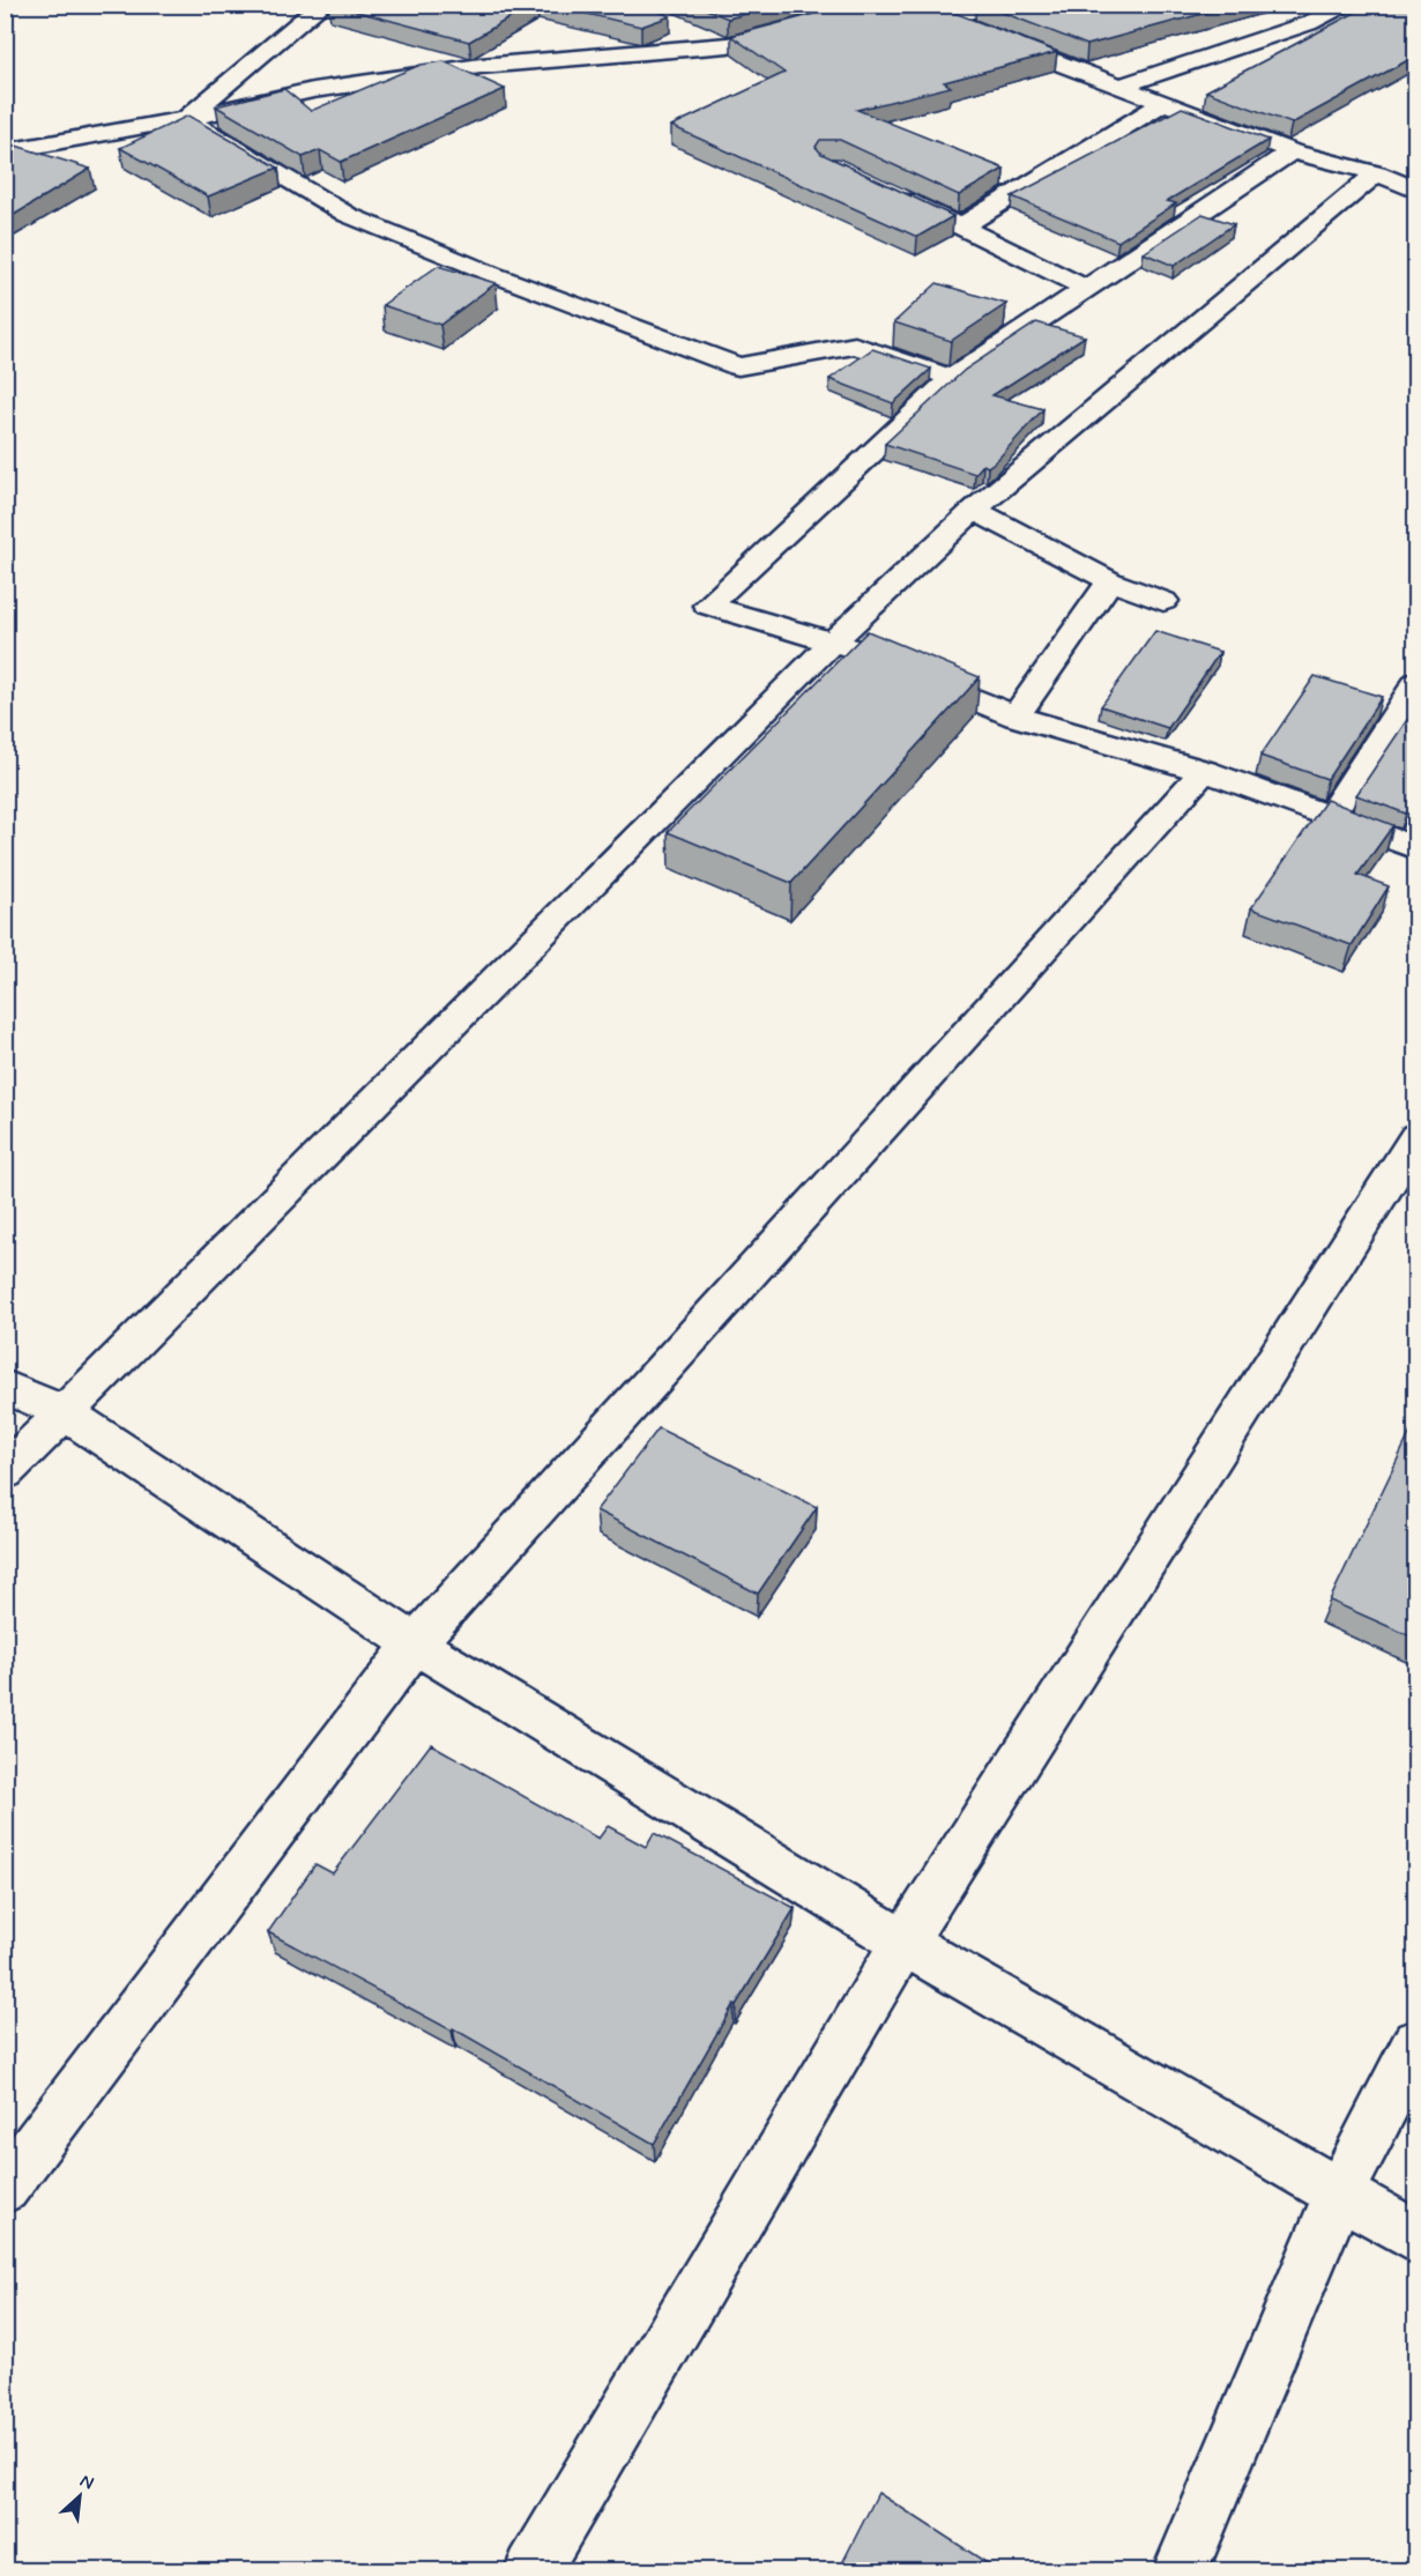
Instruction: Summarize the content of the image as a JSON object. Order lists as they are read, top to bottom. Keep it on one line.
{"north":"top right"}
